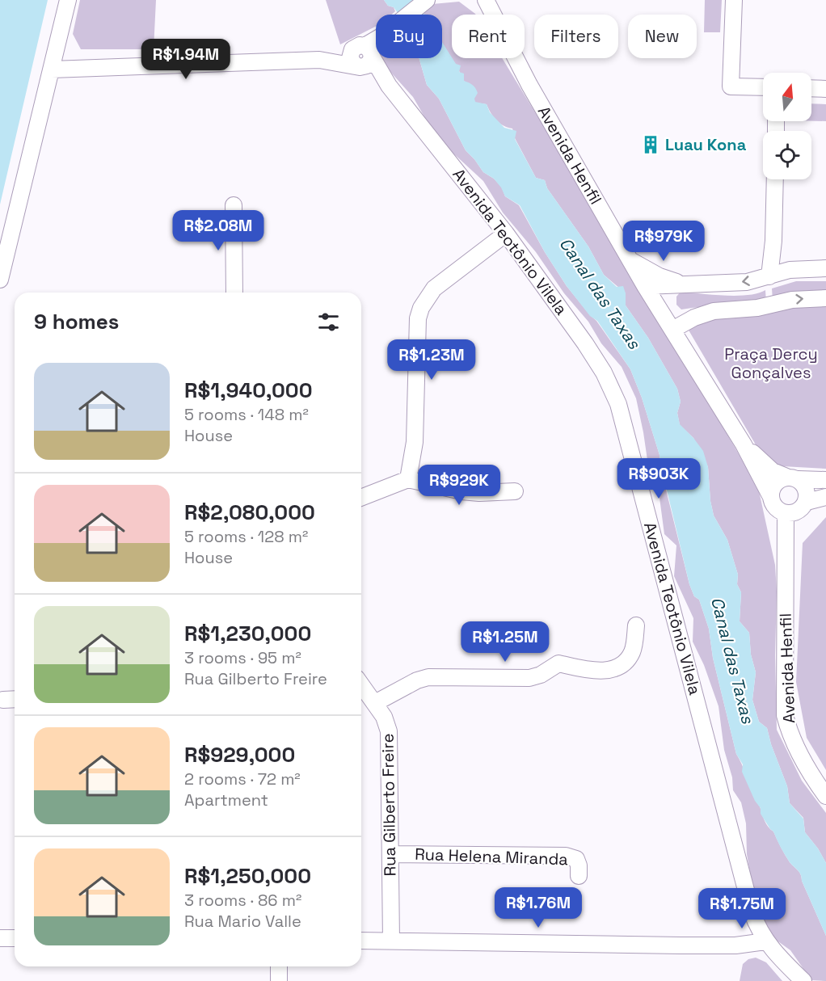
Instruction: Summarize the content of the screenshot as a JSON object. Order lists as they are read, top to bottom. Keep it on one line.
{"streets":{"street":["Avenida Henfil","Avenida Teotônio Vilela","Rua Gilberto Freire","Rua Helena Miranda"]},"crossings":[["Rua Gilberto Freire","Rua Helena Miranda"]],"water":["Canal das Taxas"],"parks":["Praça Dercy Gonçalves"],"places":{"building":["Luau Kona"]},"north":"top","page":{"chip":["Buy","Rent","Filters","New"],"price":["R$1.94M","R$2.08M","R$979K","R$1.23M","R$903K","R$929K","R$1.25M","R$1.76M","R$1.75M"],"heading":"9 homes","list":[{"name":"R$1,940,000","note":"5 rooms · 148 m² · House"},{"name":"R$2,080,000","note":"5 rooms · 128 m² · House"},{"name":"R$1,230,000","note":"3 rooms · 95 m² · Rua Gilberto Freire"},{"name":"R$929,000","note":"2 rooms · 72 m² · Apartment"},{"name":"R$1,250,000","note":"3 rooms · 86 m² · Rua Mario Valle"}]}}
